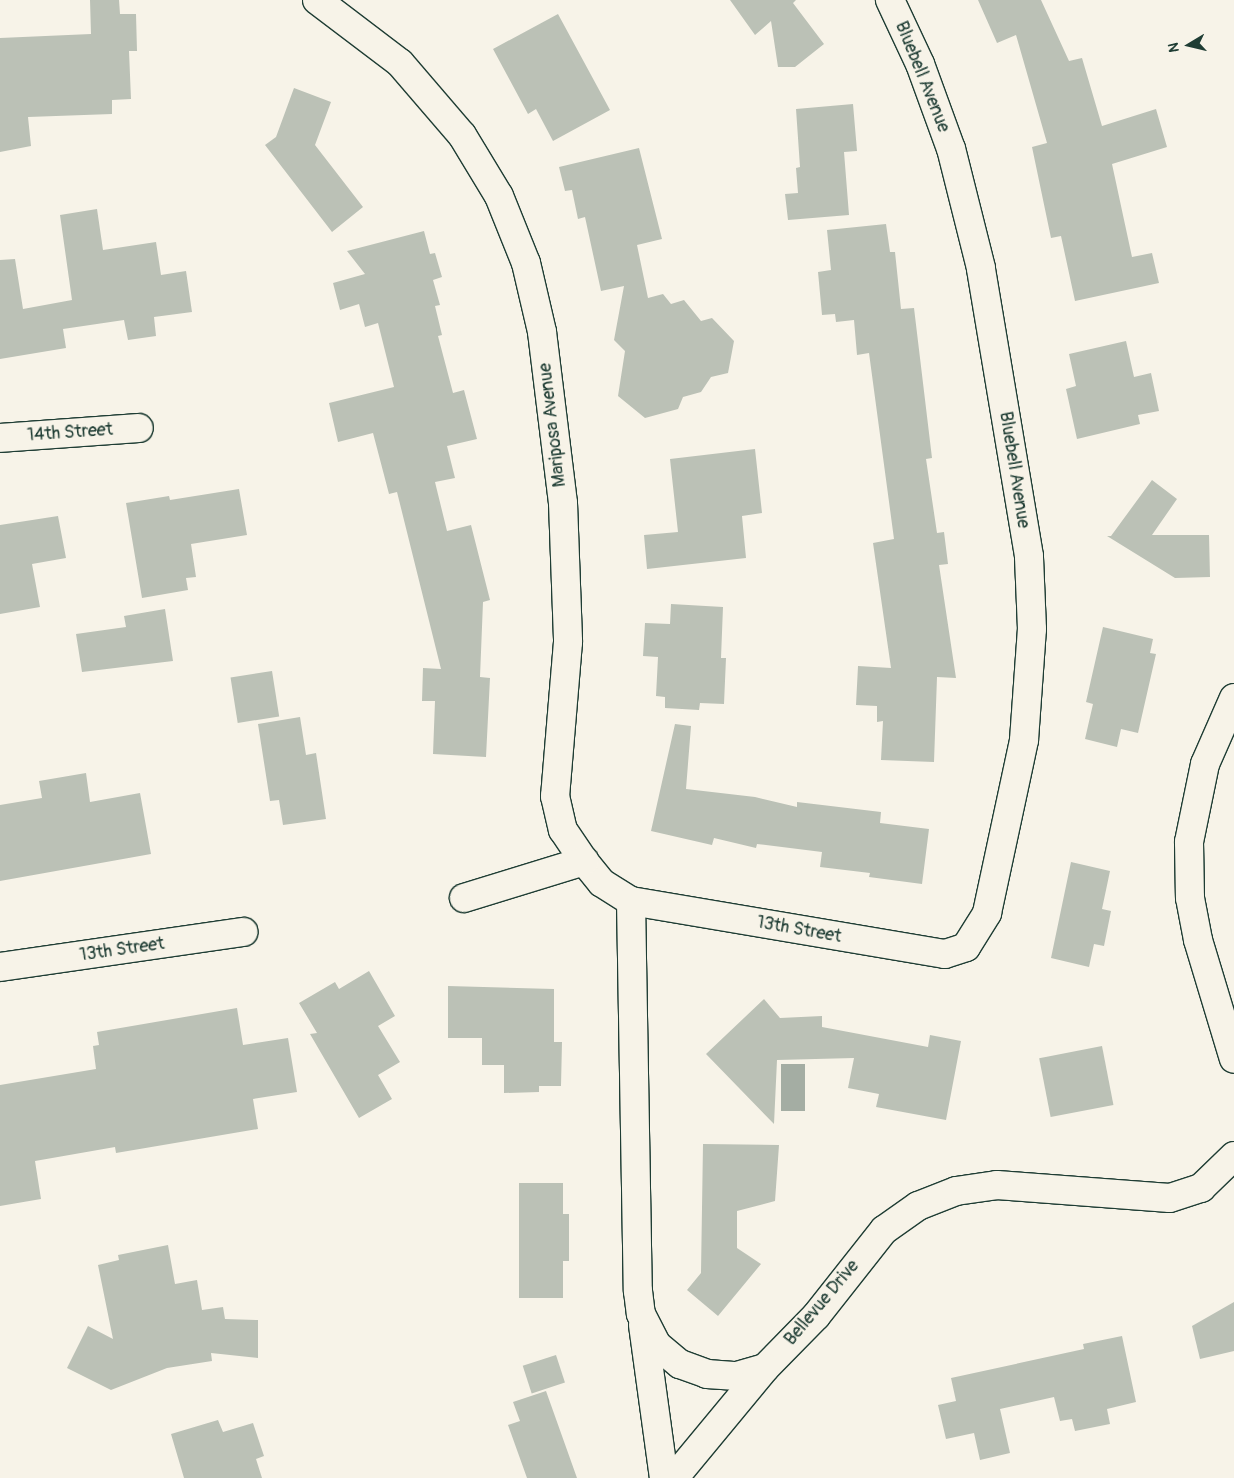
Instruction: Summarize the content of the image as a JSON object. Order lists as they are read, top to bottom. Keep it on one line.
{"streets":{"street":["Bluebell Avenue","Mariposa Avenue","14th Street","13th Street","Bellevue Drive"]},"crossings":[["Bluebell Avenue","13th Street"],["Mariposa Avenue","13th Street"],["Mariposa Avenue","Bellevue Drive"],["13th Street","Bellevue Drive"]],"north":"left"}
